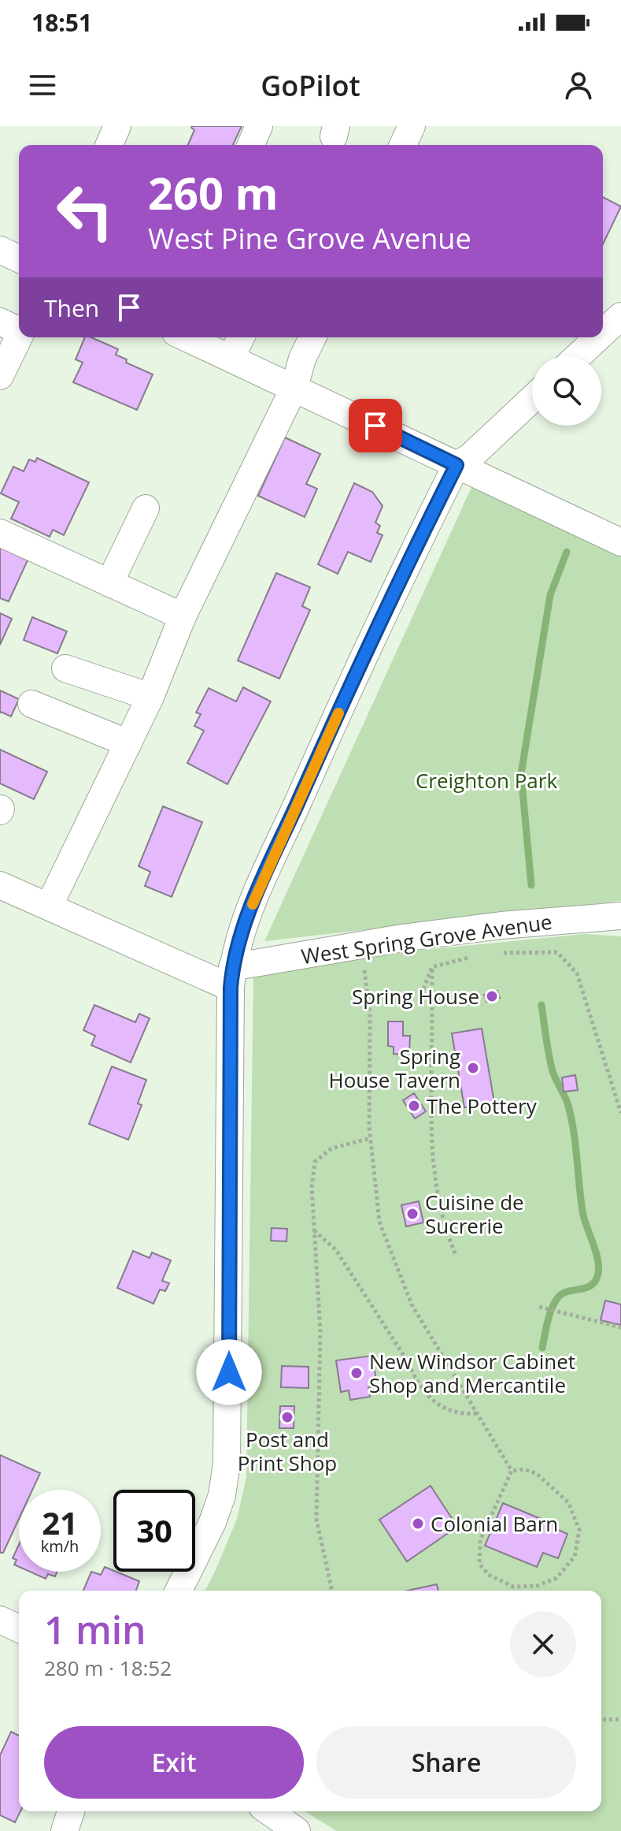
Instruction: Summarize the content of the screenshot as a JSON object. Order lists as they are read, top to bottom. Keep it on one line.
{"streets":{"street":["West Spring Grove Avenue"]},"parks":["Creighton Park"],"places":["Spring House","Spring House Tavern","The Pottery","Cuisine de Sucrerie","New Windsor Cabinet Shop and Mercantile","Post and Print Shop","Colonial Barn"],"page":{"status":"18:51","header":"GoPilot","turn":["260 m","West Pine Grove Avenue"],"then":"Then","speed":"21 km/h","limit":"30","heading":["1 min","280 m · 18:52"],"buttons":["Exit","Share"]}}
